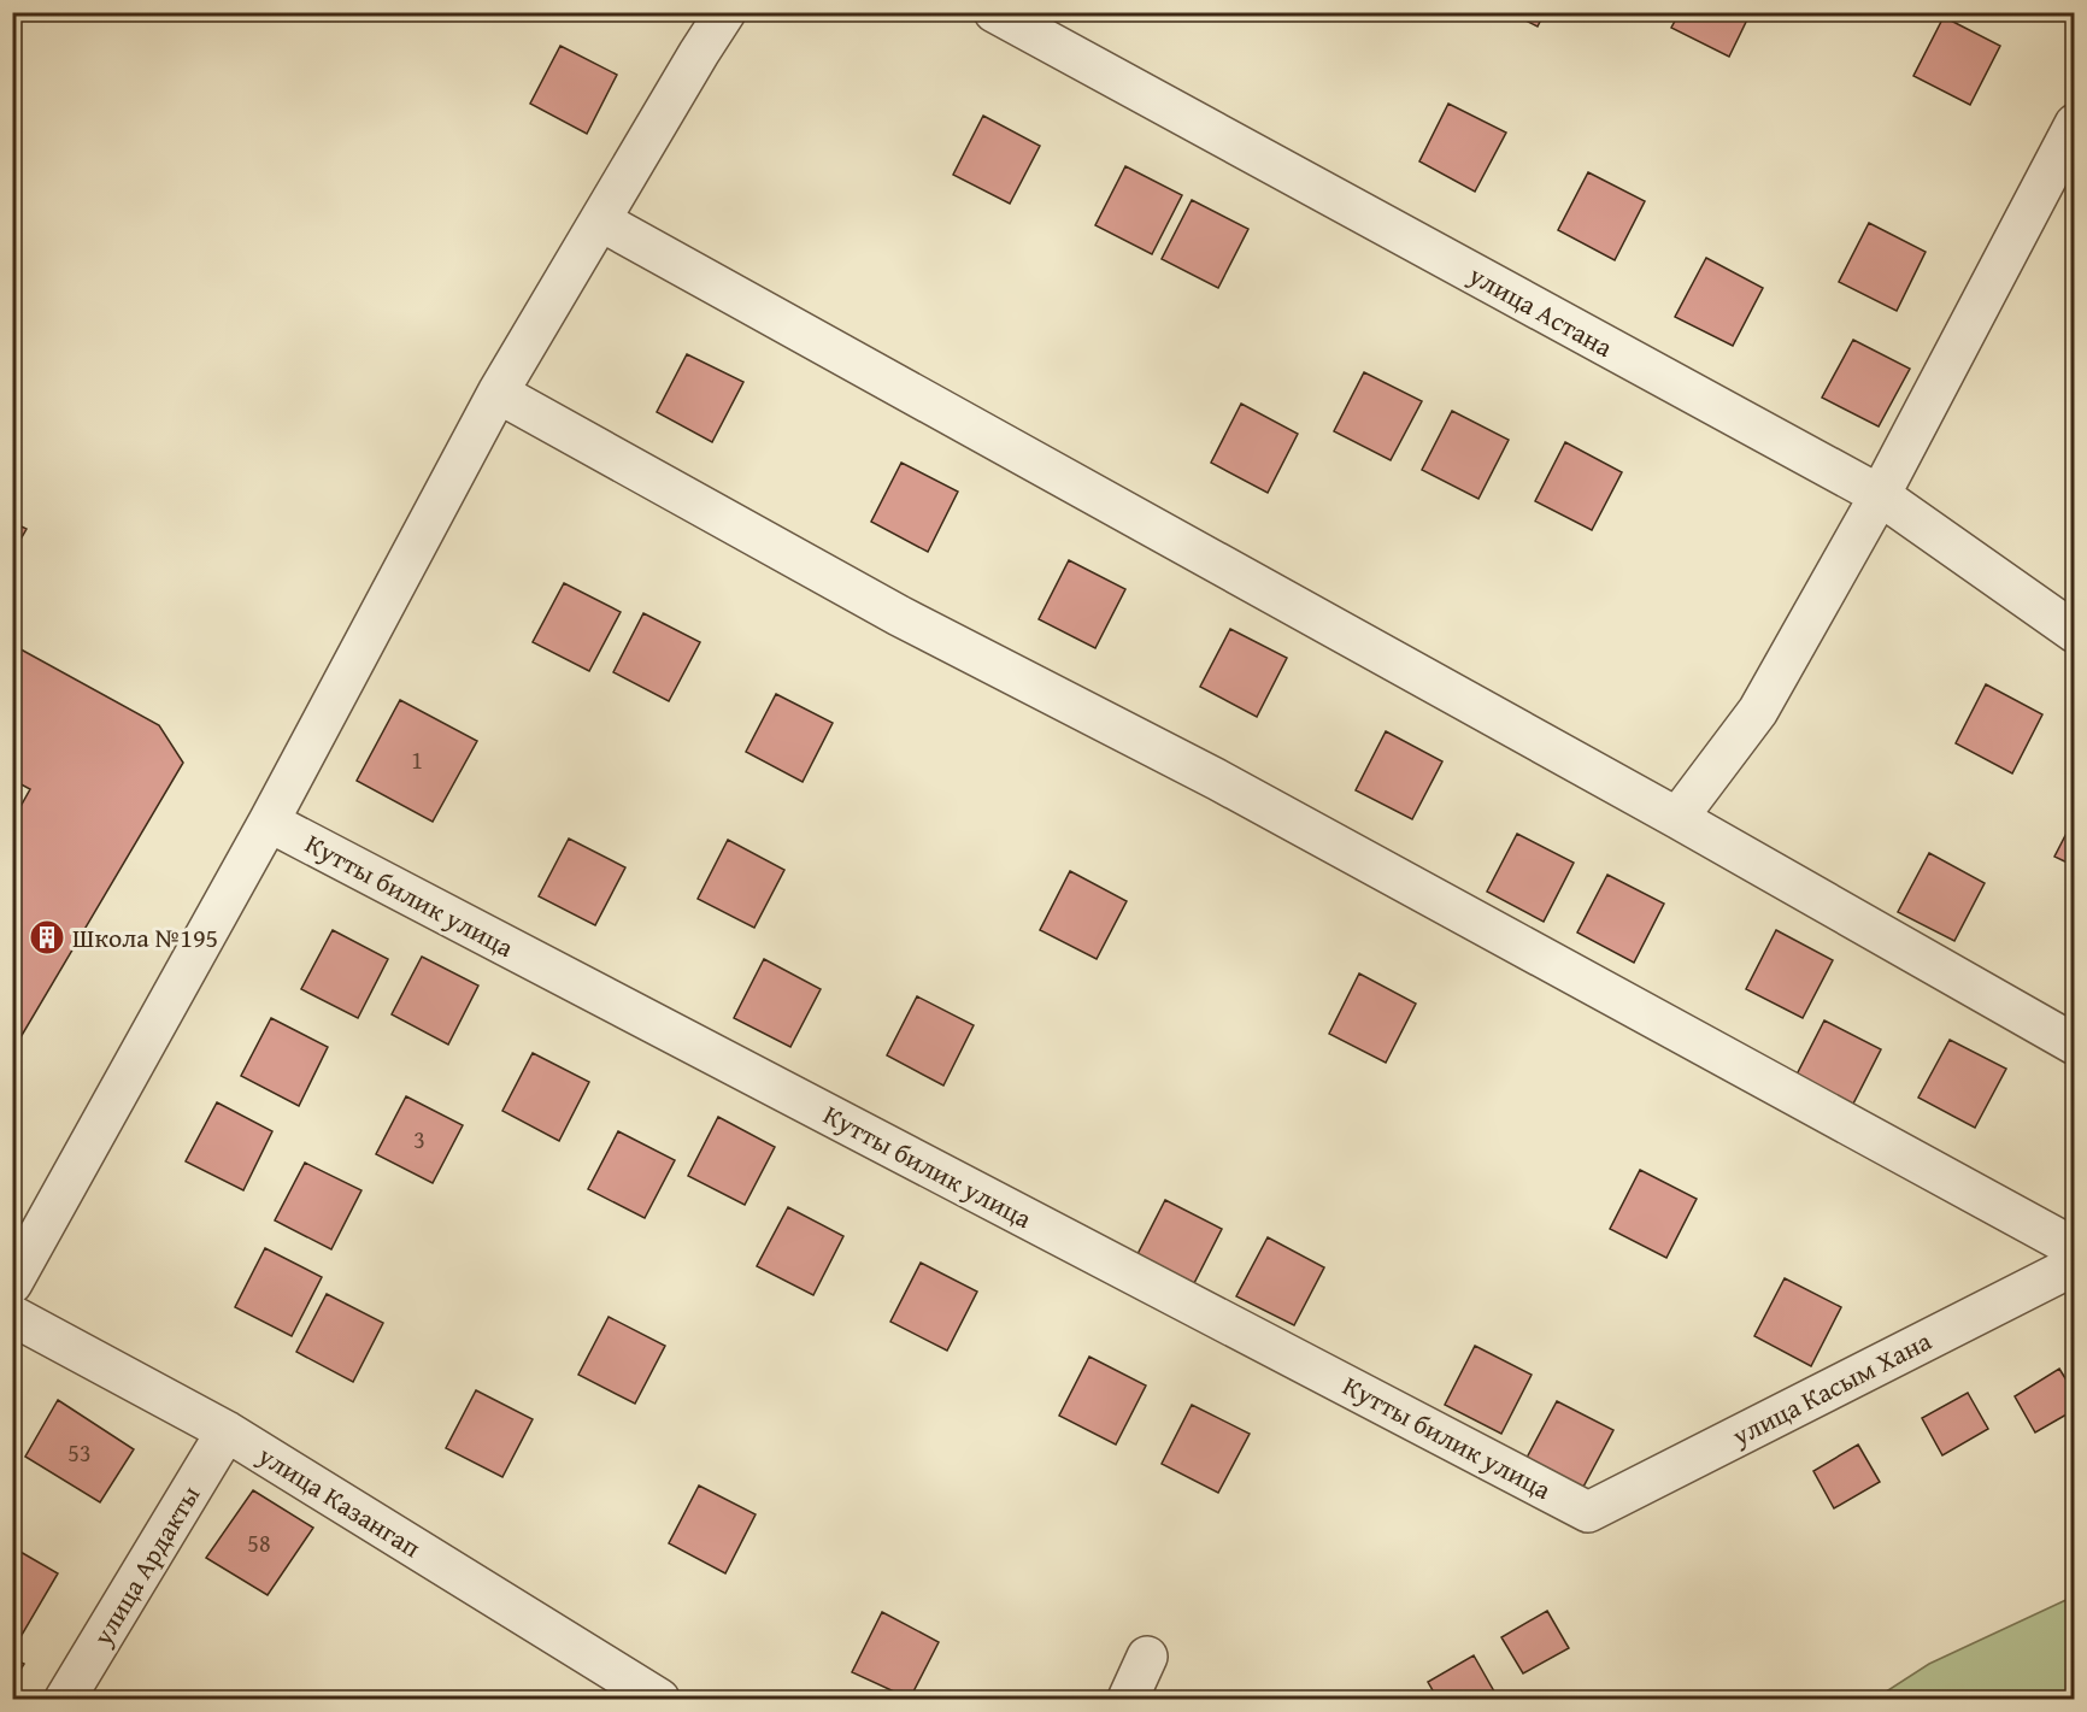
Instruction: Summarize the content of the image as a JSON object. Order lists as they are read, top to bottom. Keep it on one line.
{"streets":{"street":["улица Астана","Кутты билик улица","улица Касым Хана","улица Казангап","улица Ардакты"]},"crossings":[["Кутты билик улица","улица Касым Хана"],["улица Казангап","улица Ардакты"]],"places":{"building":["Школа №195"]},"house_numbers":["1","3","53","58"]}
